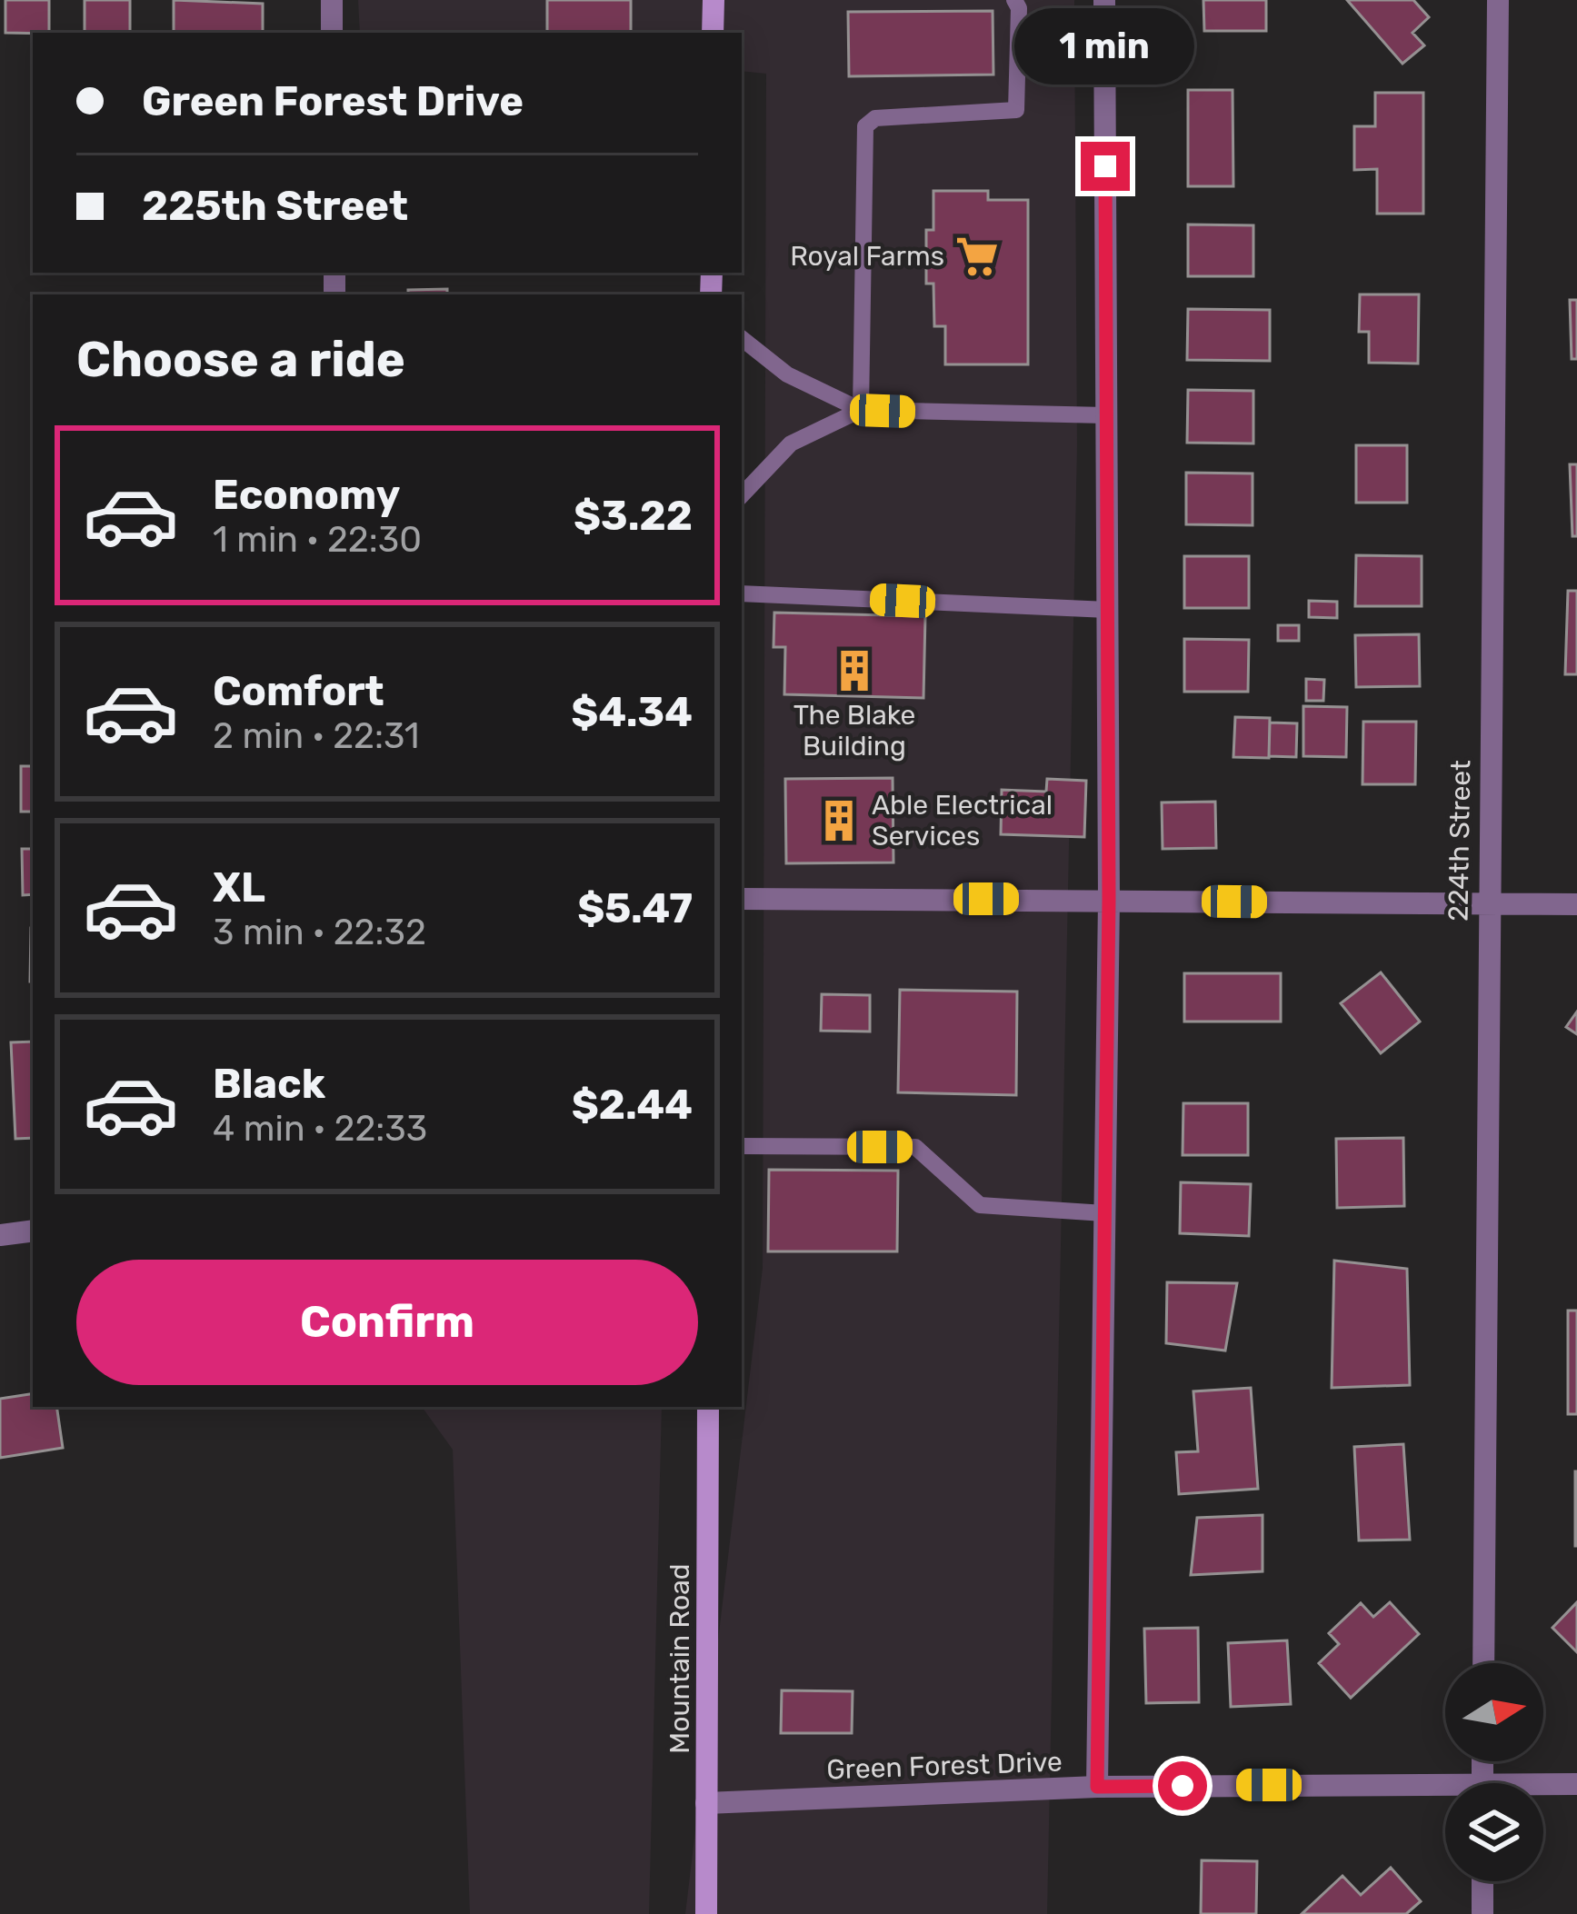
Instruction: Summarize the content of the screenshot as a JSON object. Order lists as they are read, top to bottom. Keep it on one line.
{"streets":{"main road":["Mountain Road"],"street":["224th Street","Green Forest Drive"]},"crossings":[["Mountain Road","Green Forest Drive"]],"places":{"supermarket":["Royal Farms"],"building":["The Blake Building","Able Electrical Services"]},"north":"right","page":{"bubble":"1 min","banner":["Green Forest Drive","225th Street"],"heading":"Choose a ride","list":[{"name":"Economy","note":"1 min · 22:30","value":"$3.22"},{"name":"Comfort","note":"2 min · 22:31","value":"$4.34"},{"name":"XL","note":"3 min · 22:32","value":"$5.47"},{"name":"Black","note":"4 min · 22:33","value":"$2.44"}],"buttons":"Confirm"}}
